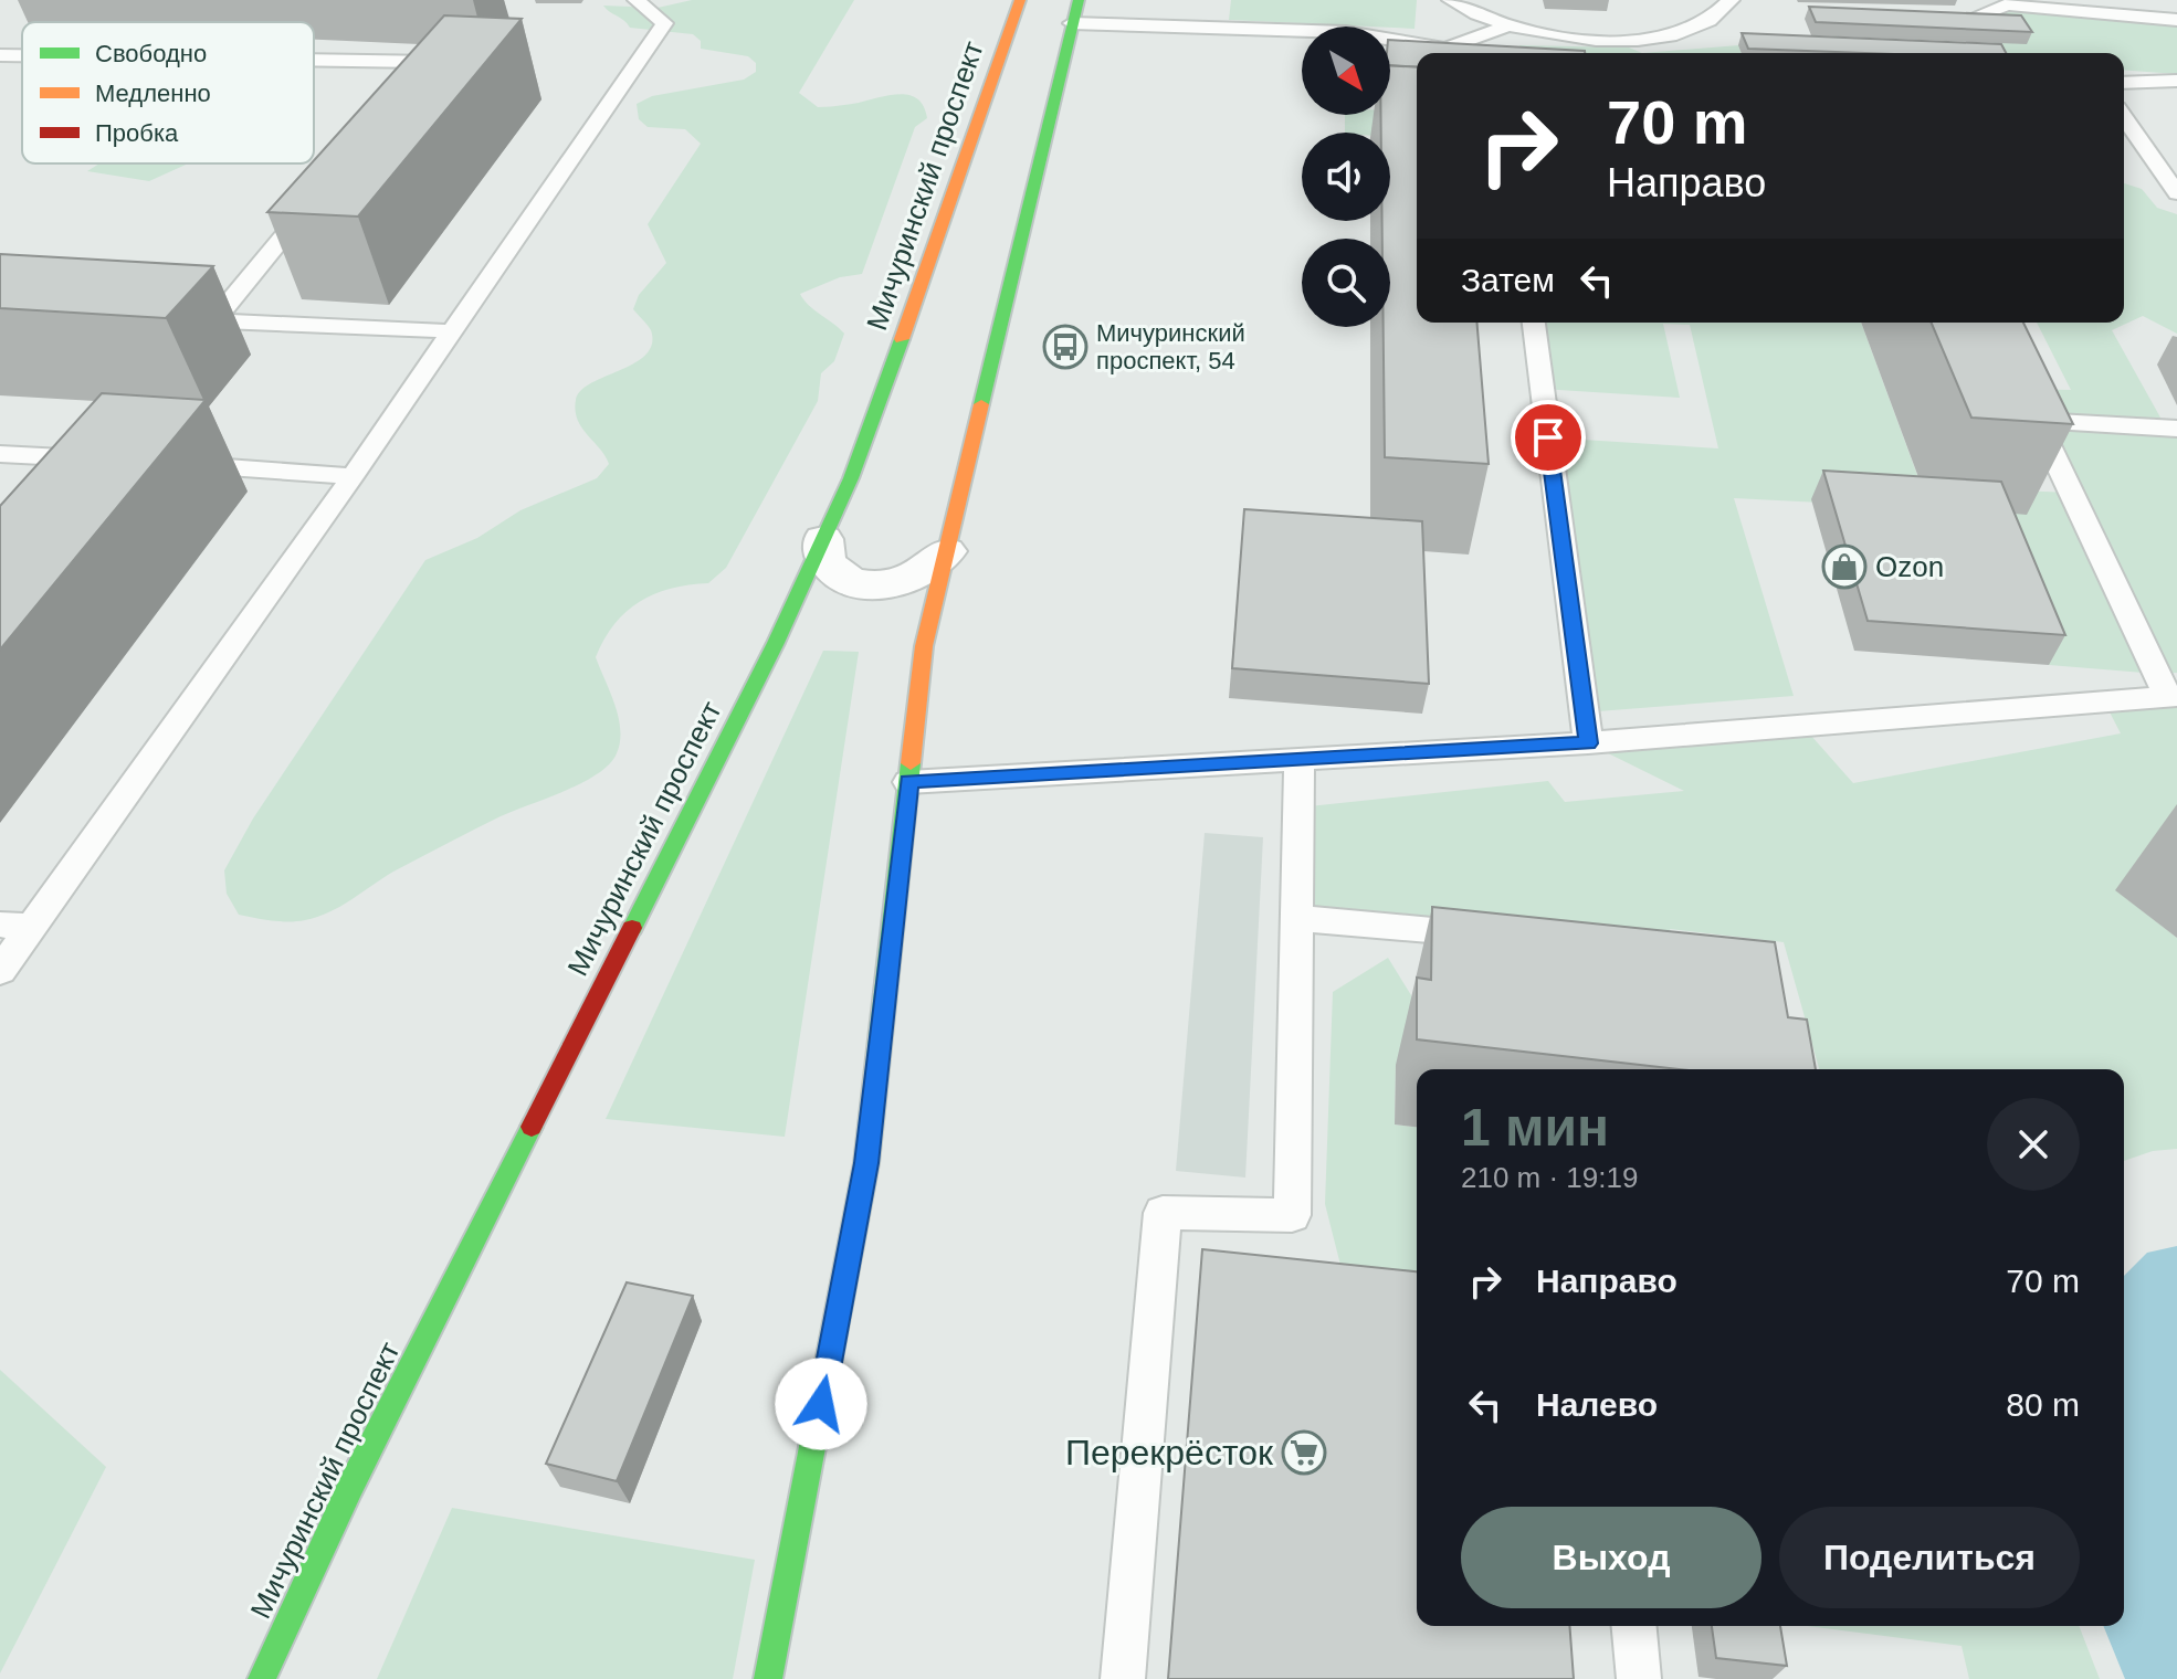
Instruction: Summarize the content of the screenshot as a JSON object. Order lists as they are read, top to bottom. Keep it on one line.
{"streets":{"main road":["Мичуринский проспект"]},"places":{"bus stop":["Мичуринский проспект, 54"],"shop":["Ozon"],"supermarket":["Перекрёсток"]},"legend":["Свободно","Медленно","Пробка"],"north":"bottom right","page":{"turn":["70 m","Направо"],"then":"Затем","heading":["1 мин","210 m · 19:19"],"list":[{"name":"Направо","value":"70 m"},{"name":"Налево","value":"80 m"}],"buttons":["Выход","Поделиться"]}}
